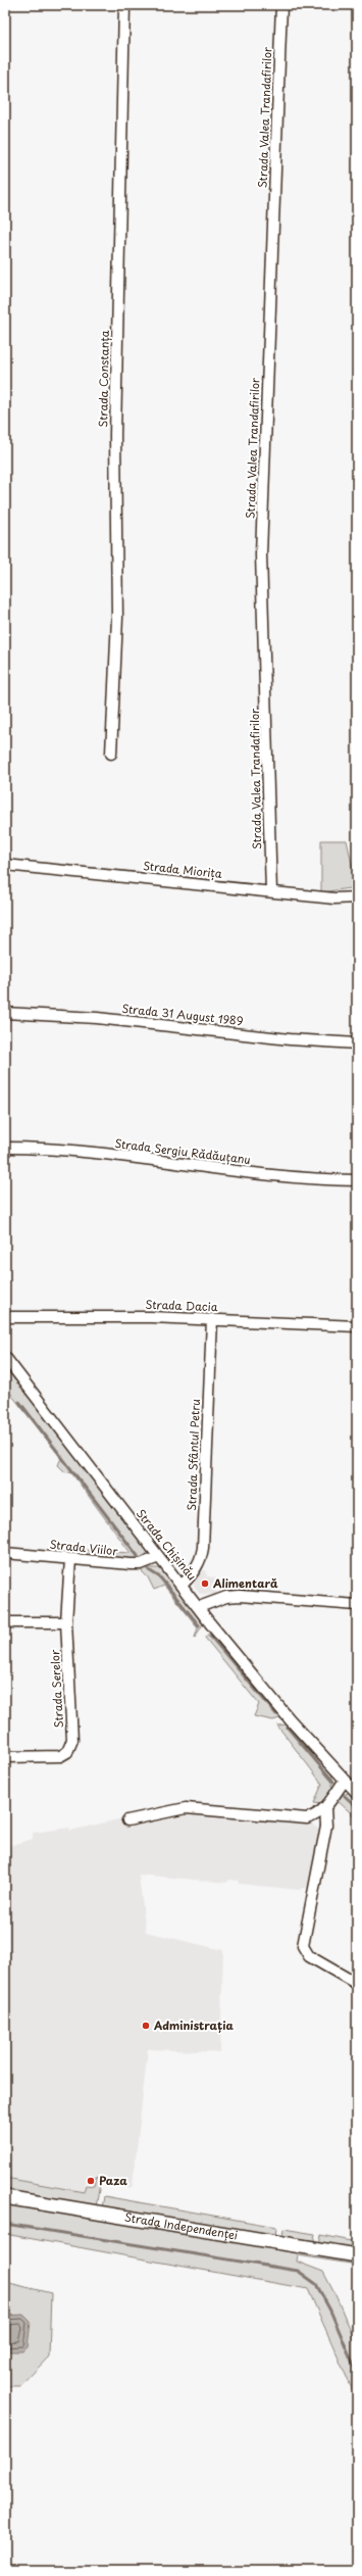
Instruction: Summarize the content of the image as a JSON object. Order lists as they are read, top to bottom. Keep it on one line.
{"streets":{"main road":["Strada Independenței"],"street":["Strada Valea Trandafirilor","Strada Constanța","Strada Miorița","Strada 31 August 1989","Strada Sergiu Rădăuțanu","Strada Dacia","Strada Sfântul Petru","Strada Chișinău","Strada Viilor","Strada Serelor"]},"crossings":[["Strada Valea Trandafirilor","Strada Miorița"],["Strada Dacia","Strada Sfântul Petru"],["Strada Sfântul Petru","Strada Chișinău"],["Strada Chișinău","Strada Viilor"],["Strada Viilor","Strada Serelor"]],"places":["Alimentară","Administrația","Paza"]}
